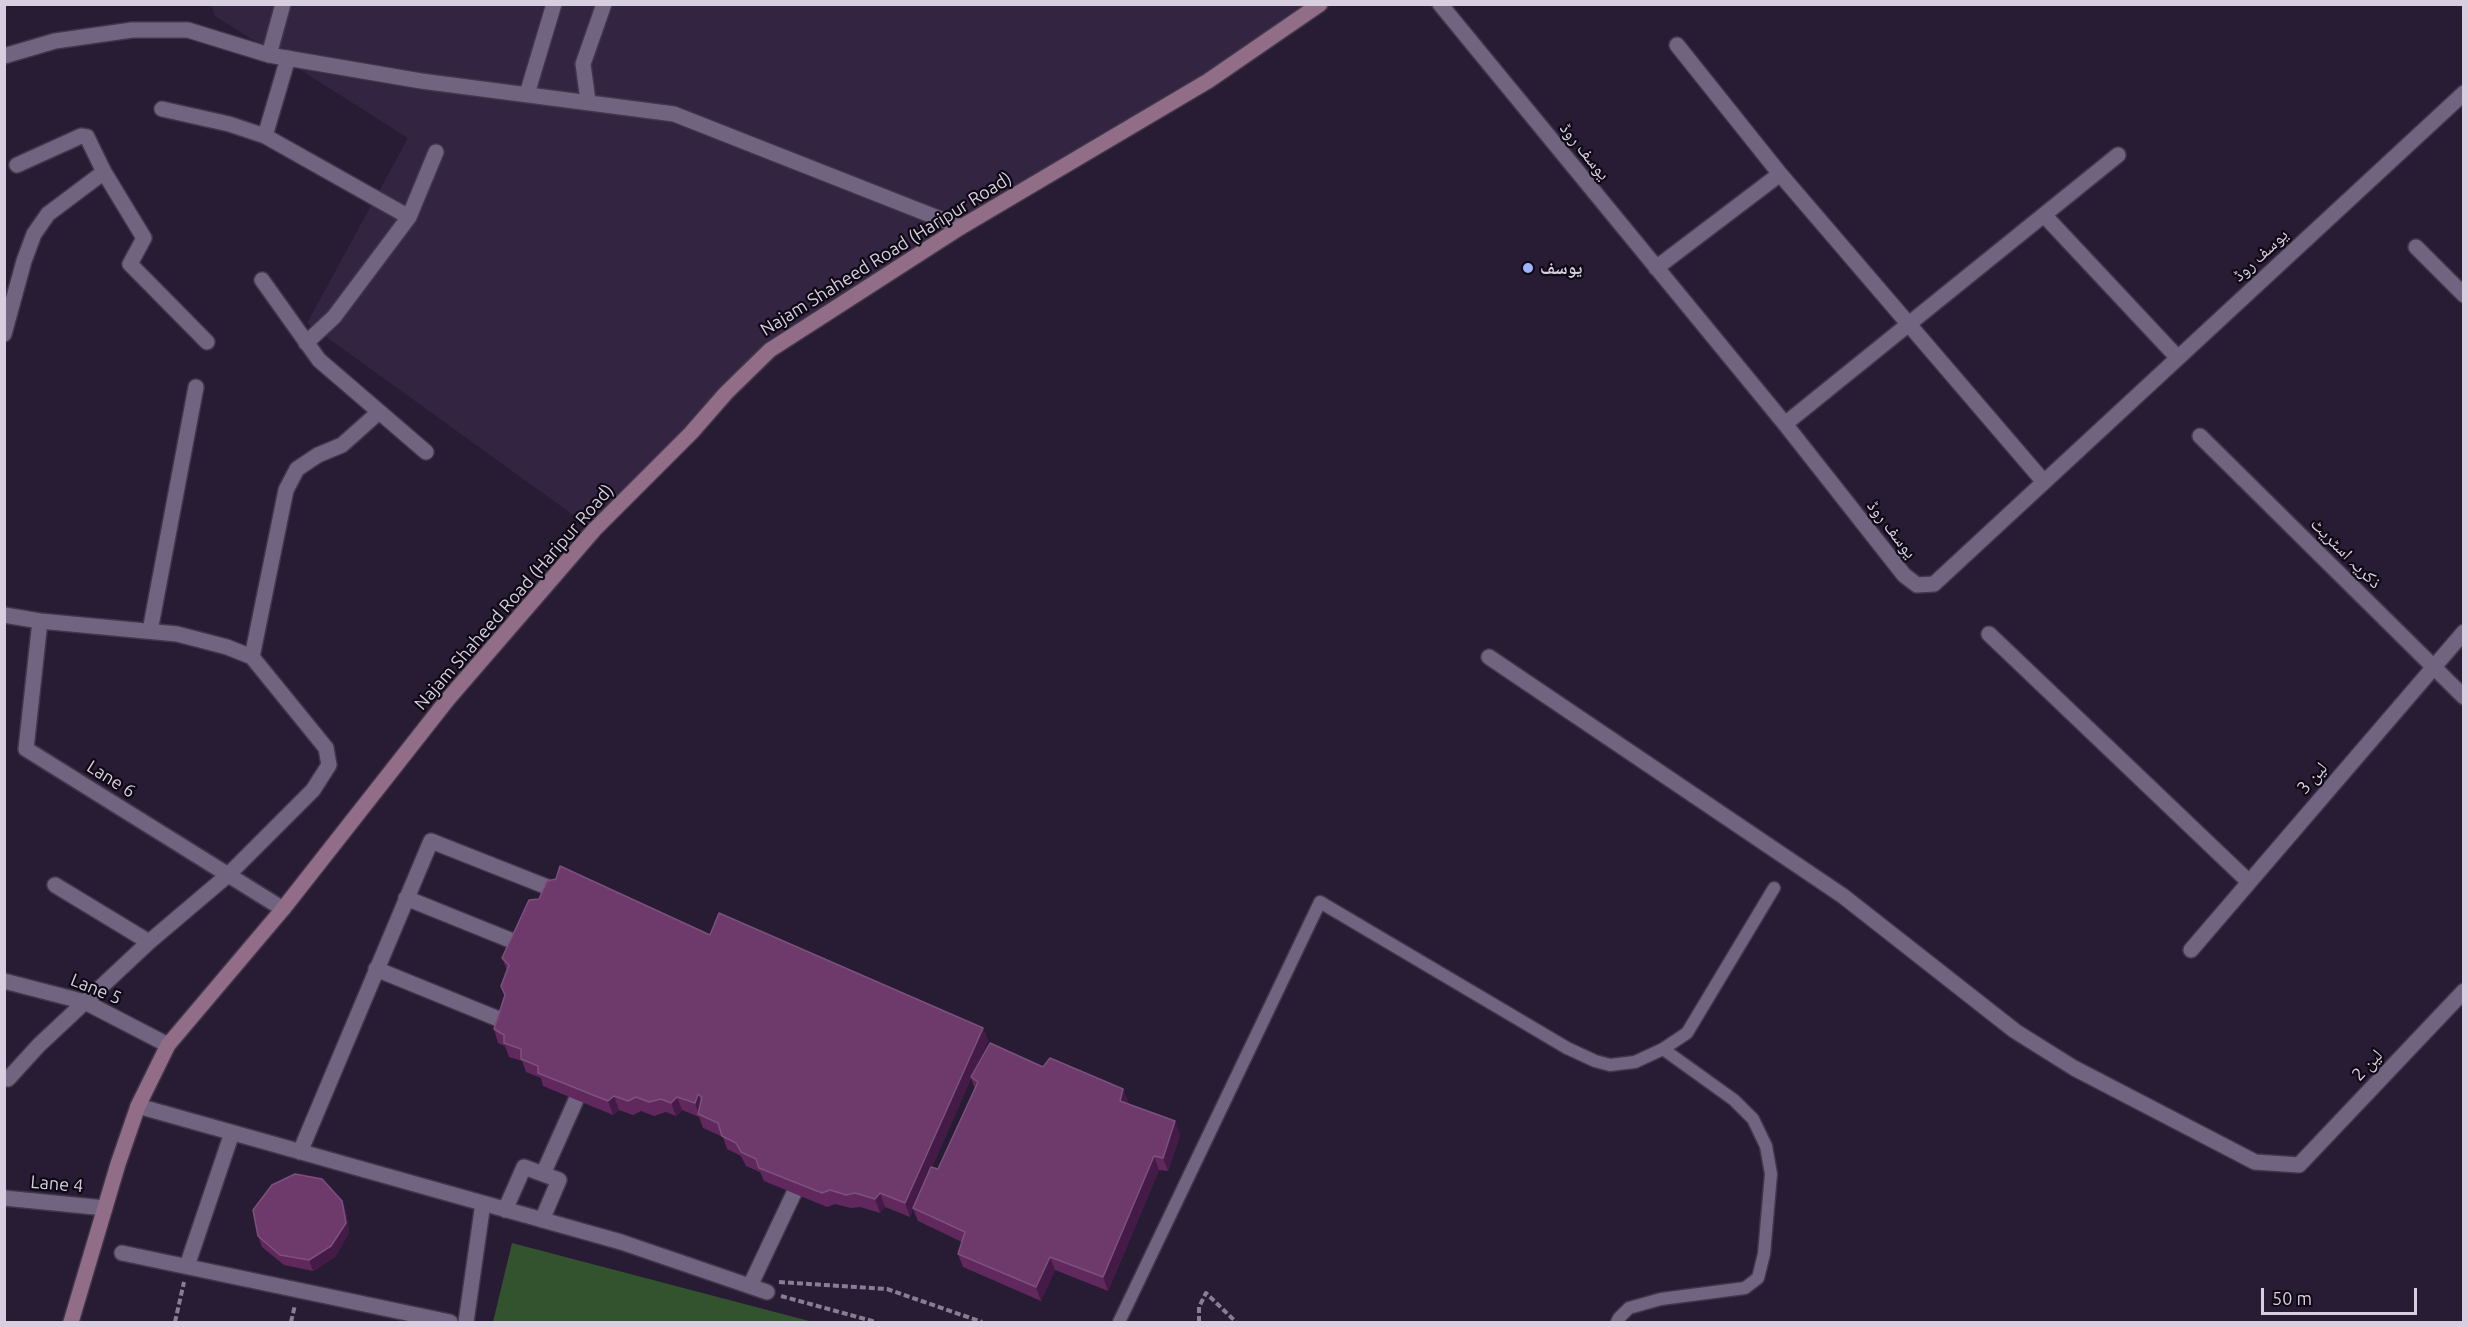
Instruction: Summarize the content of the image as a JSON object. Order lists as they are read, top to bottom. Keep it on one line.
{"streets":{"main road":["Najam Shaheed Road (Haripur Road)"],"street":["یوسف روڈ","ذکریہ اسٹریٹ","لین 3","Lane 6","Lane 5","لین 2","Lane 4"]},"crossings":[["Najam Shaheed Road (Haripur Road)","Lane 6"],["Najam Shaheed Road (Haripur Road)","Lane 5"],["Najam Shaheed Road (Haripur Road)","Lane 4"],["ذکریہ اسٹریٹ","لین 3"]],"places":["یوسف"],"scale_bar":"50 m"}
